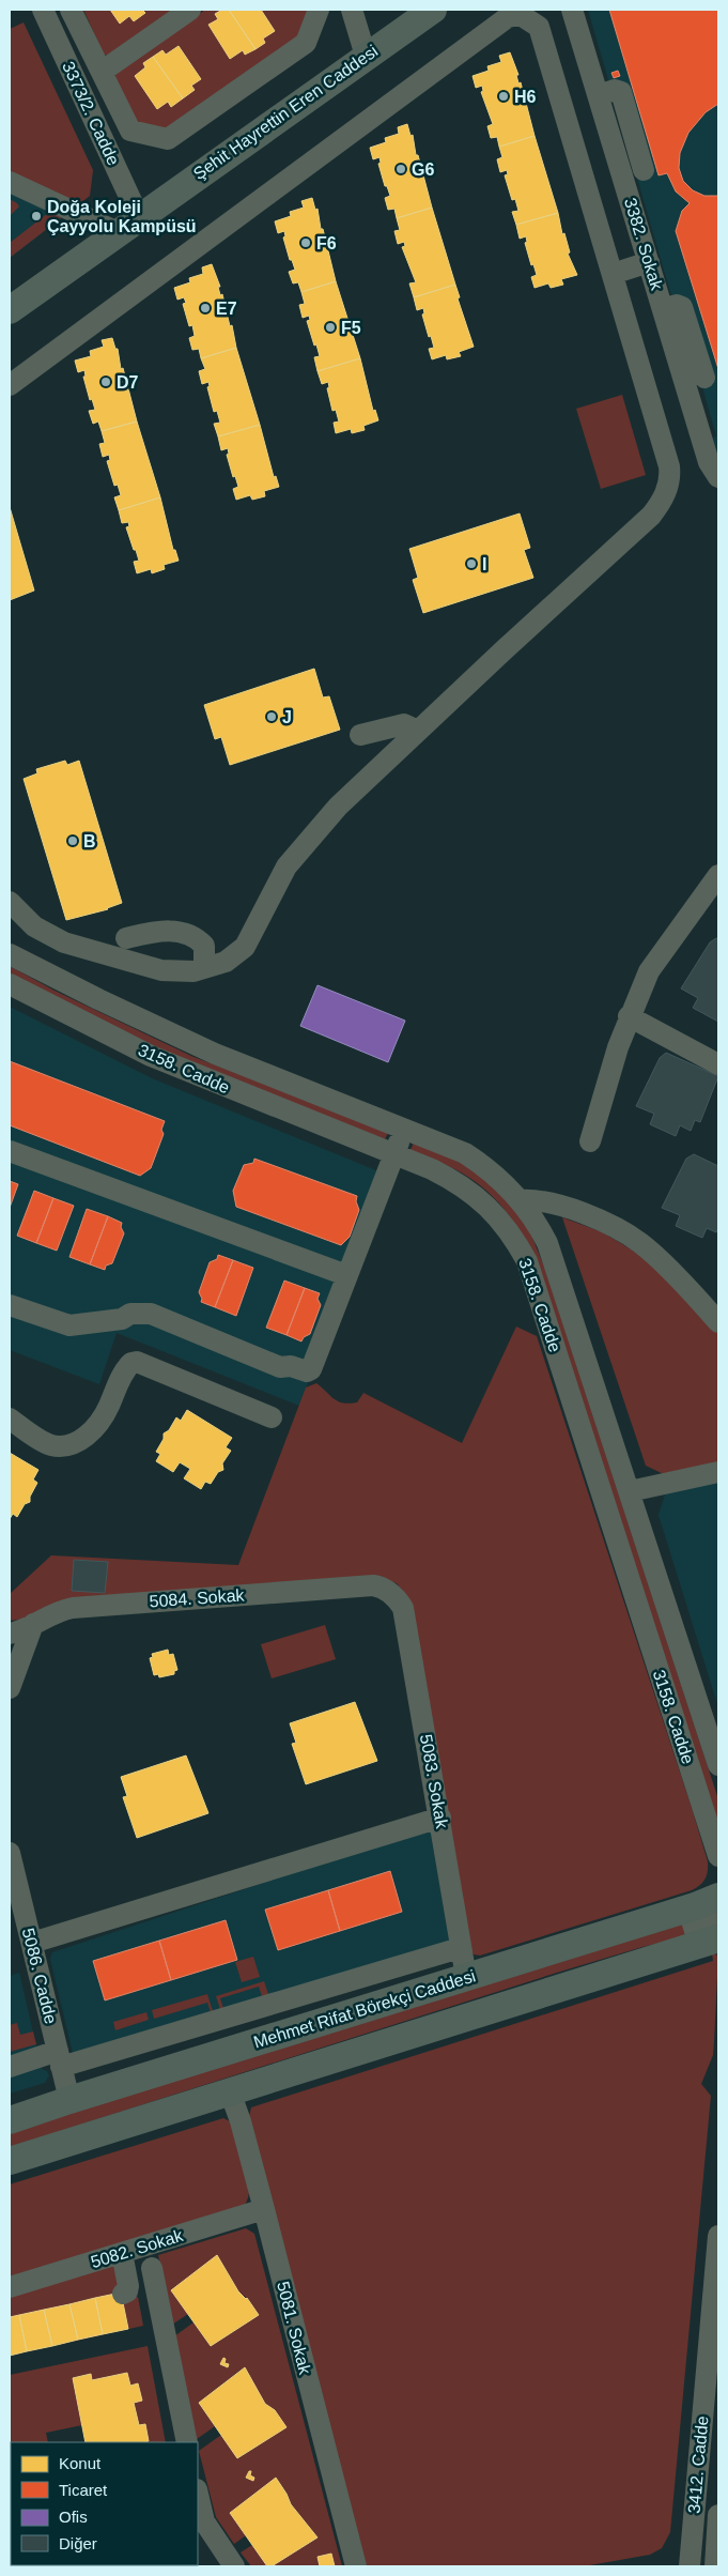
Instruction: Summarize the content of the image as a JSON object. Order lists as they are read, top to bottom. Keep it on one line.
{"streets":{"main road":["Şehit Hayrettin Eren Caddesi","Mehmet Rifat Börekçi Caddesi"],"street":["3373/2. Cadde","3382. Sokak","3158. Cadde","5084. Sokak","5083. Sokak","5086. Cadde","5082. Sokak","5081. Sokak","3412. Cadde"]},"crossings":[["Şehit Hayrettin Eren Caddesi","3373/2. Cadde"],["5084. Sokak","5083. Sokak"],["5083. Sokak","Mehmet Rifat Börekçi Caddesi"],["5086. Cadde","Mehmet Rifat Börekçi Caddesi"],["5082. Sokak","5081. Sokak"]],"places":["H6","G6","Doğa Koleji Çayyolu Kampüsü","F6","E7","F5","D7","I","J","B"],"legend":["Konut","Ticaret","Ofis","Diğer"]}
